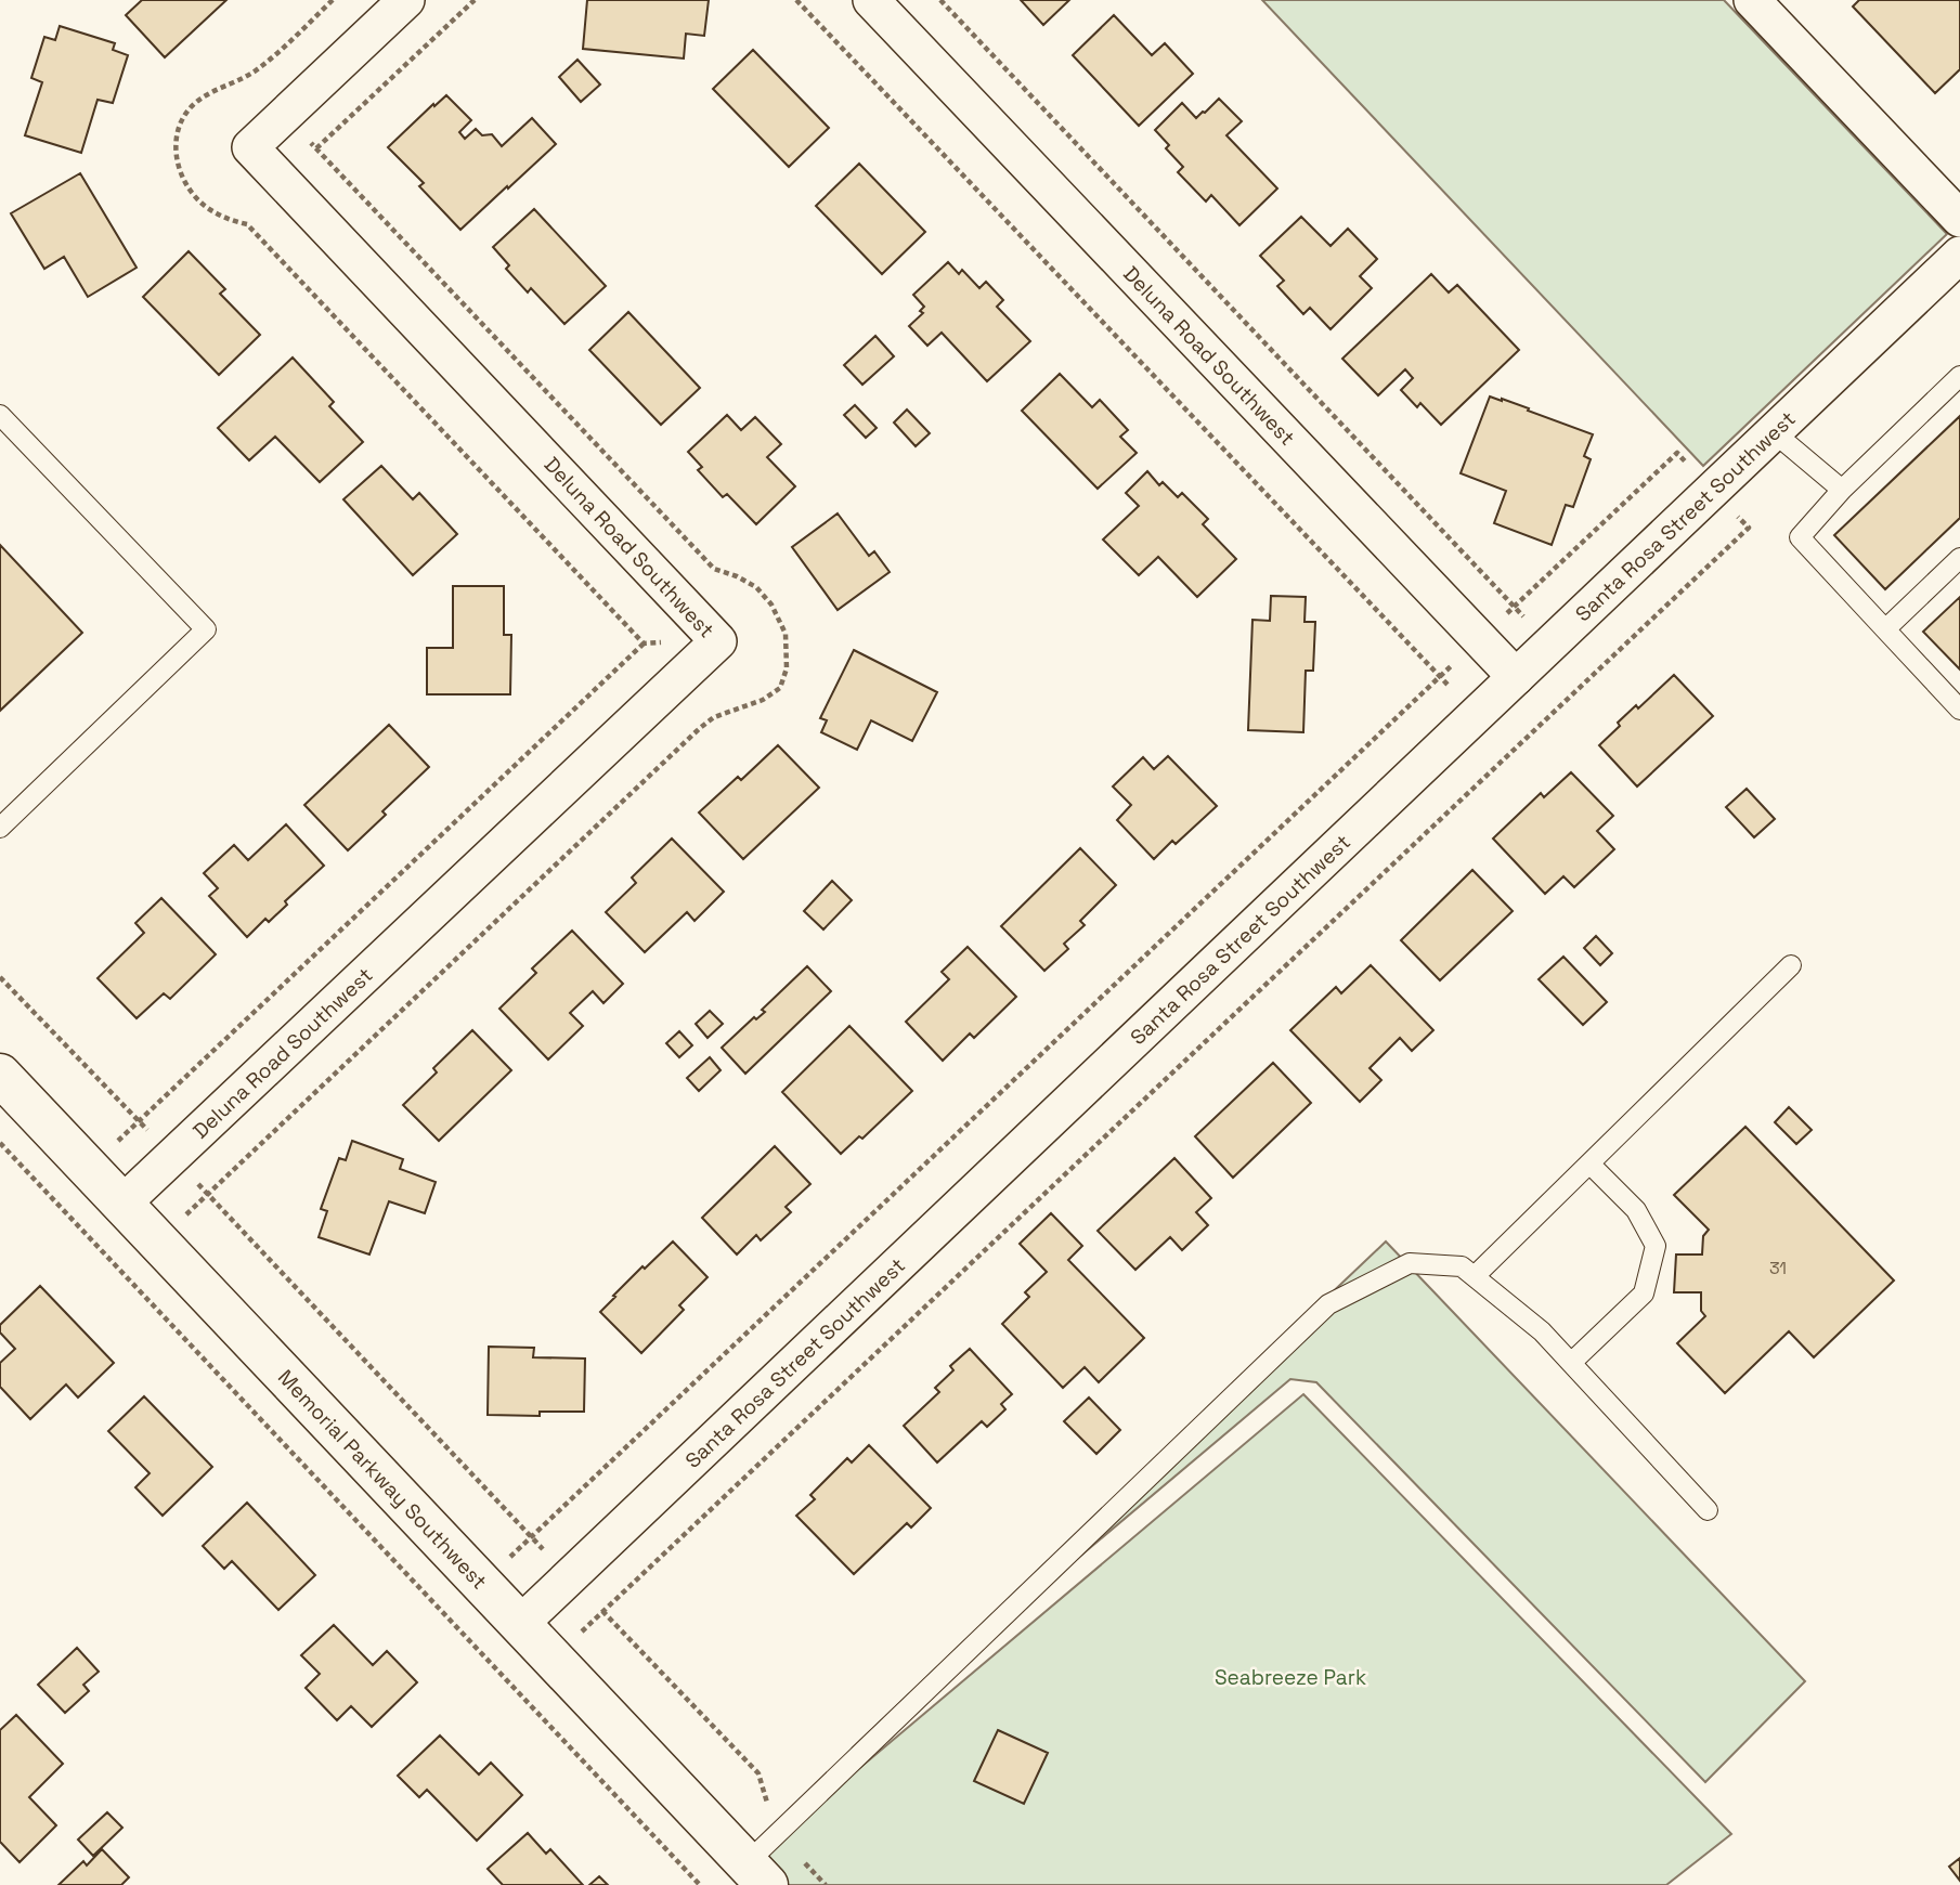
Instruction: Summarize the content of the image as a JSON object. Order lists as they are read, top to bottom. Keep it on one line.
{"streets":{"street":["Deluna Road Southwest","Santa Rosa Street Southwest","Memorial Parkway Southwest"]},"crossings":[["Deluna Road Southwest","Santa Rosa Street Southwest"],["Deluna Road Southwest","Memorial Parkway Southwest"],["Santa Rosa Street Southwest","Memorial Parkway Southwest"]],"parks":["Seabreeze Park"],"house_numbers":["31"]}
